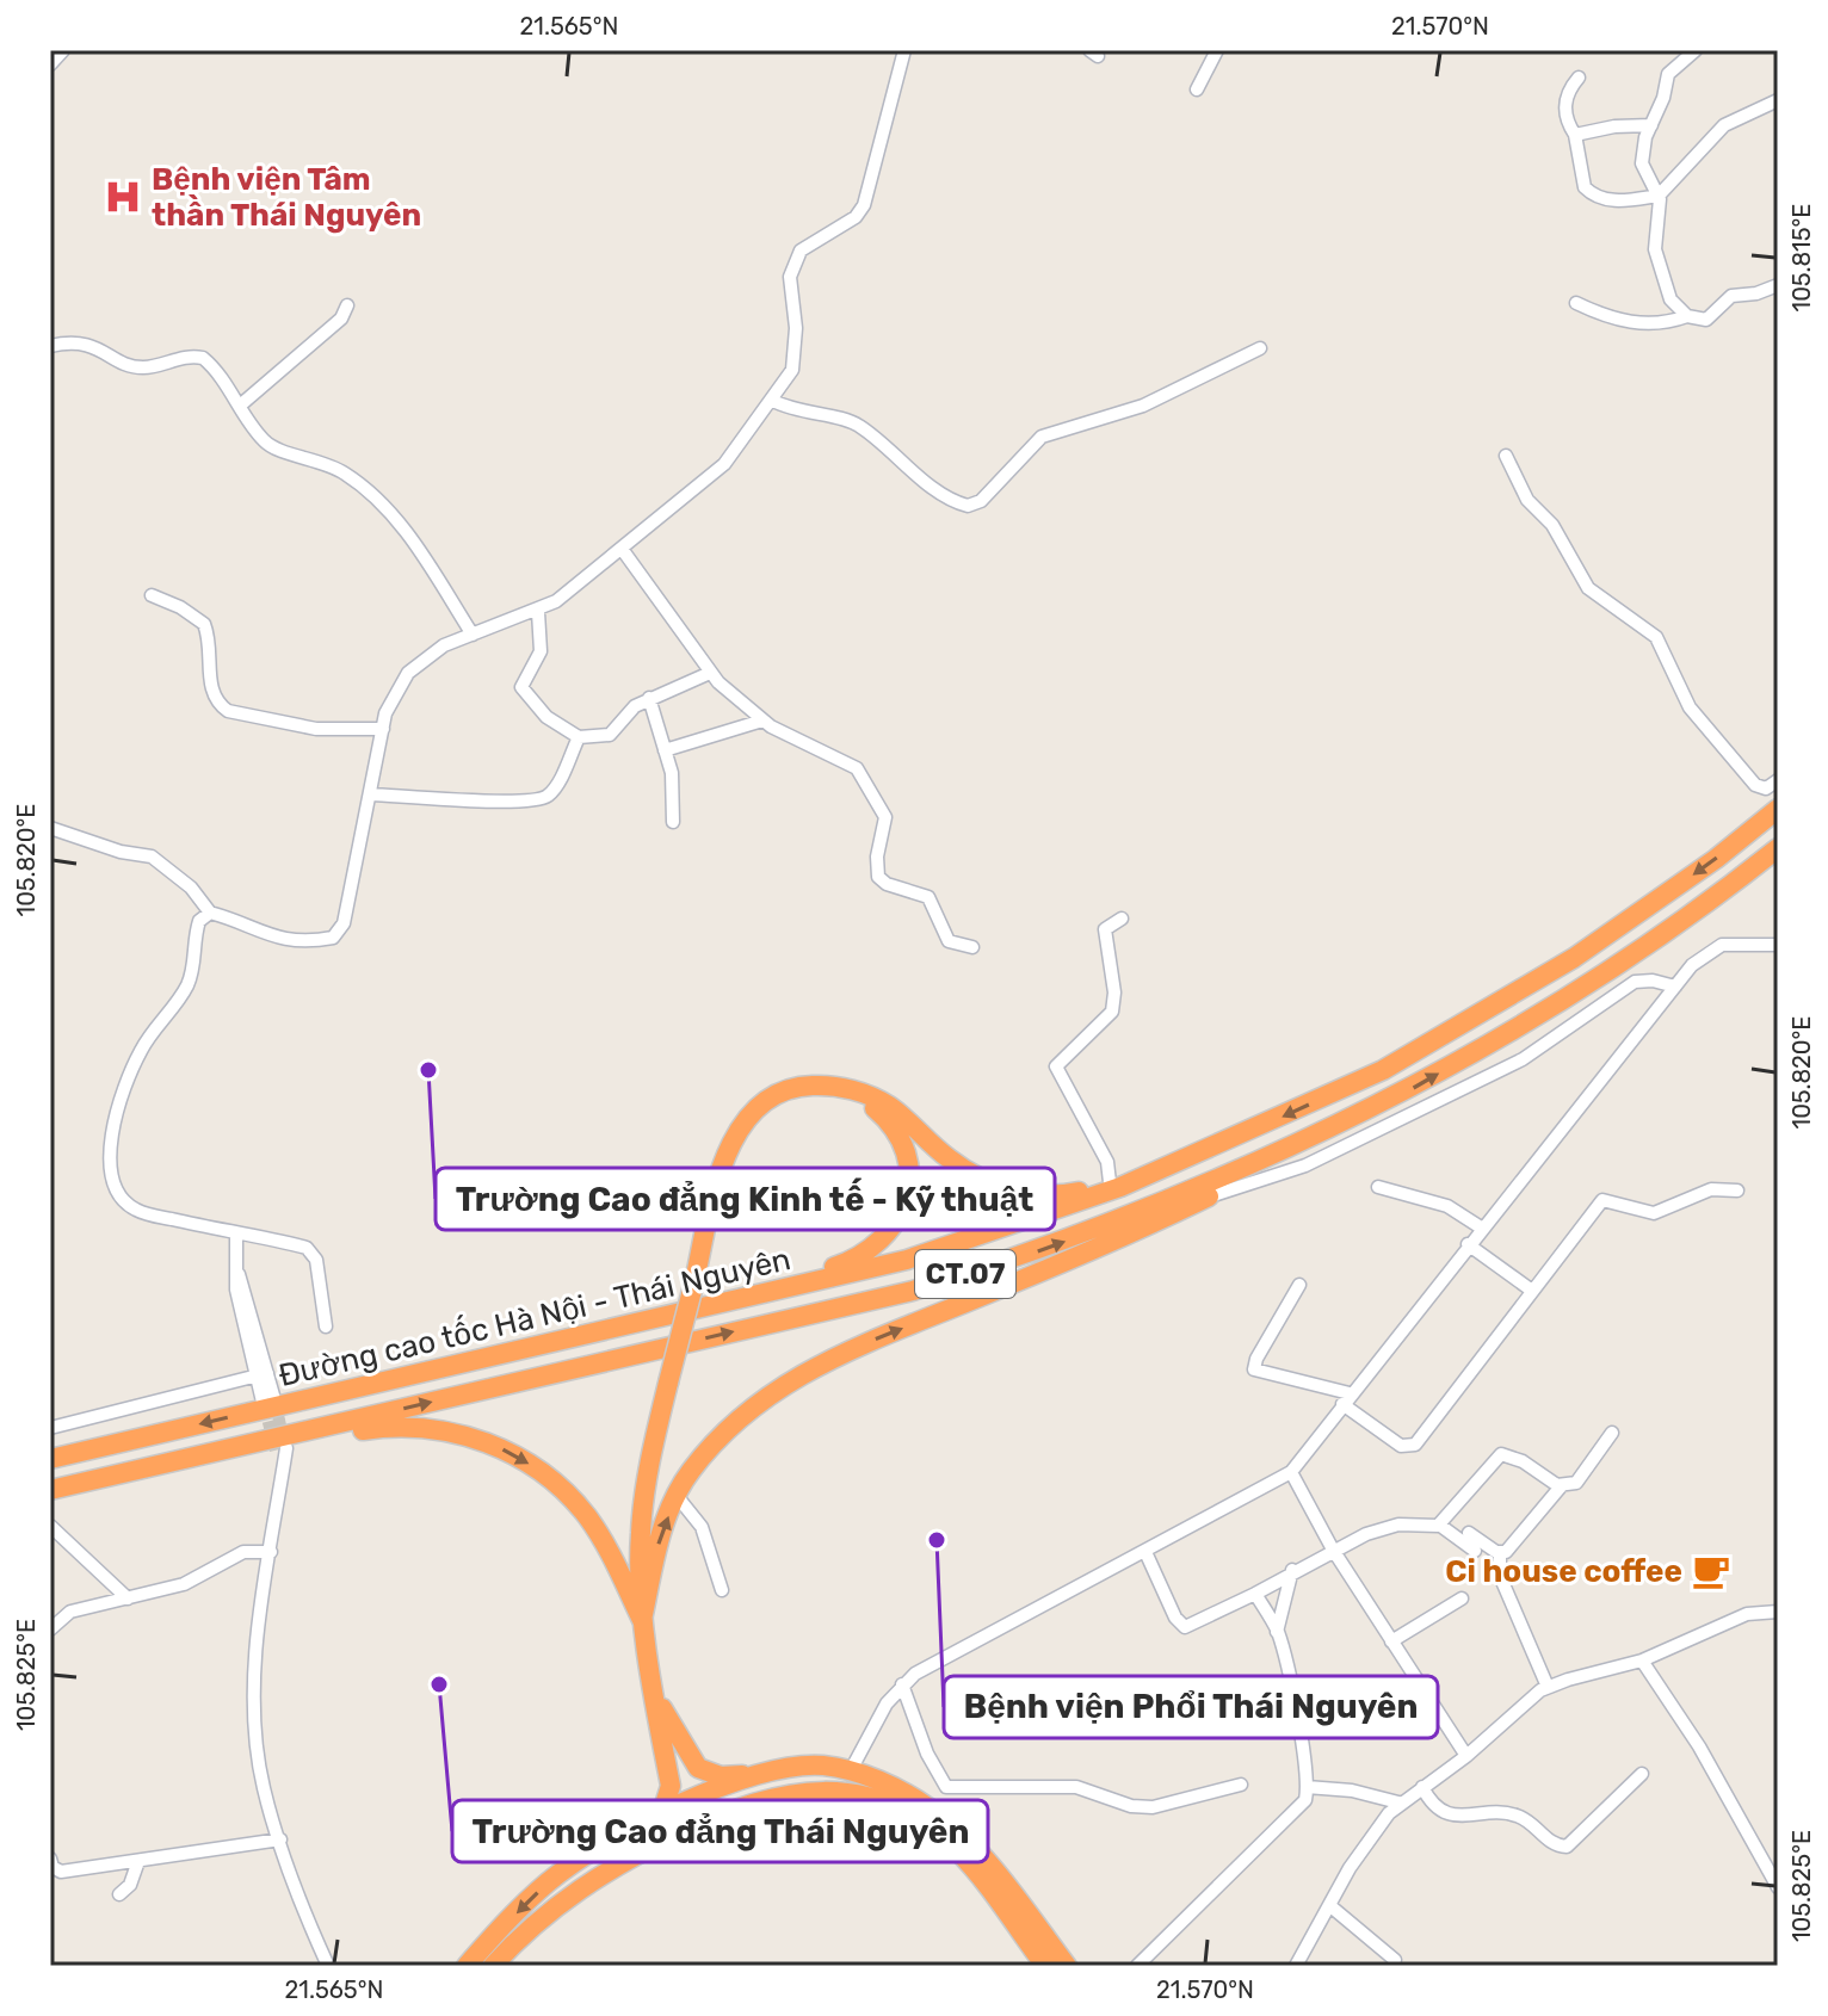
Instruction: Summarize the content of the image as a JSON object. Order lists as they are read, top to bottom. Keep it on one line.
{"streets":{"highway":["CT.07","Đường cao tốc Hà Nội - Thái Nguyên"]},"places":{"hospital":["Bệnh viện Tâm thần Thái Nguyên"],"other":["Trường Cao đẳng Kinh tế - Kỹ thuật","Bệnh viện Phổi Thái Nguyên","Trường Cao đẳng Thái Nguyên"],"cafe":["Ci house coffee"]},"coordinates":["21.565°N","21.570°N","105.815°E","105.820°E","105.825°E"]}
